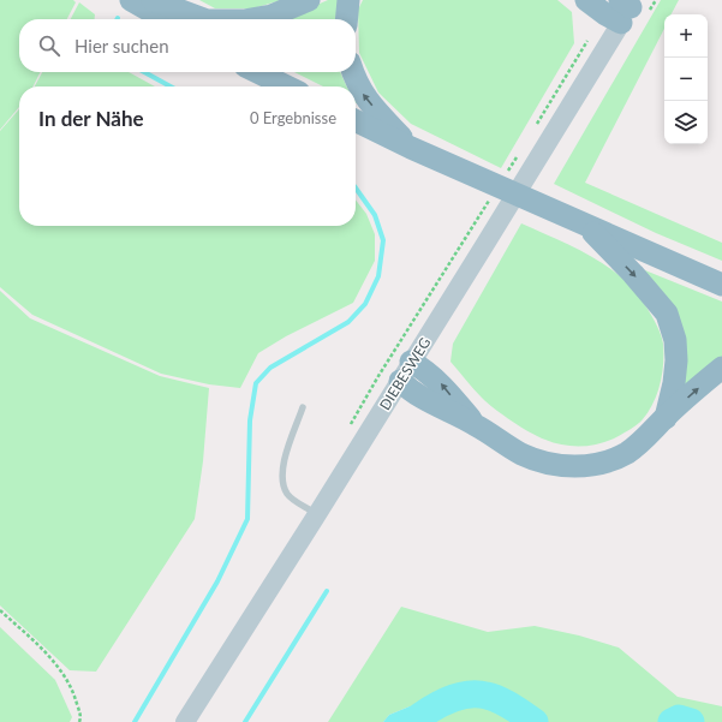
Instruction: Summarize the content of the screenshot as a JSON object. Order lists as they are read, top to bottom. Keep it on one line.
{"streets":{"main road":["DIEBESWEG"]},"page":{"map_buttons":["+","−"],"search":"Hier suchen","heading":["In der Nähe","0 Ergebnisse"]}}
